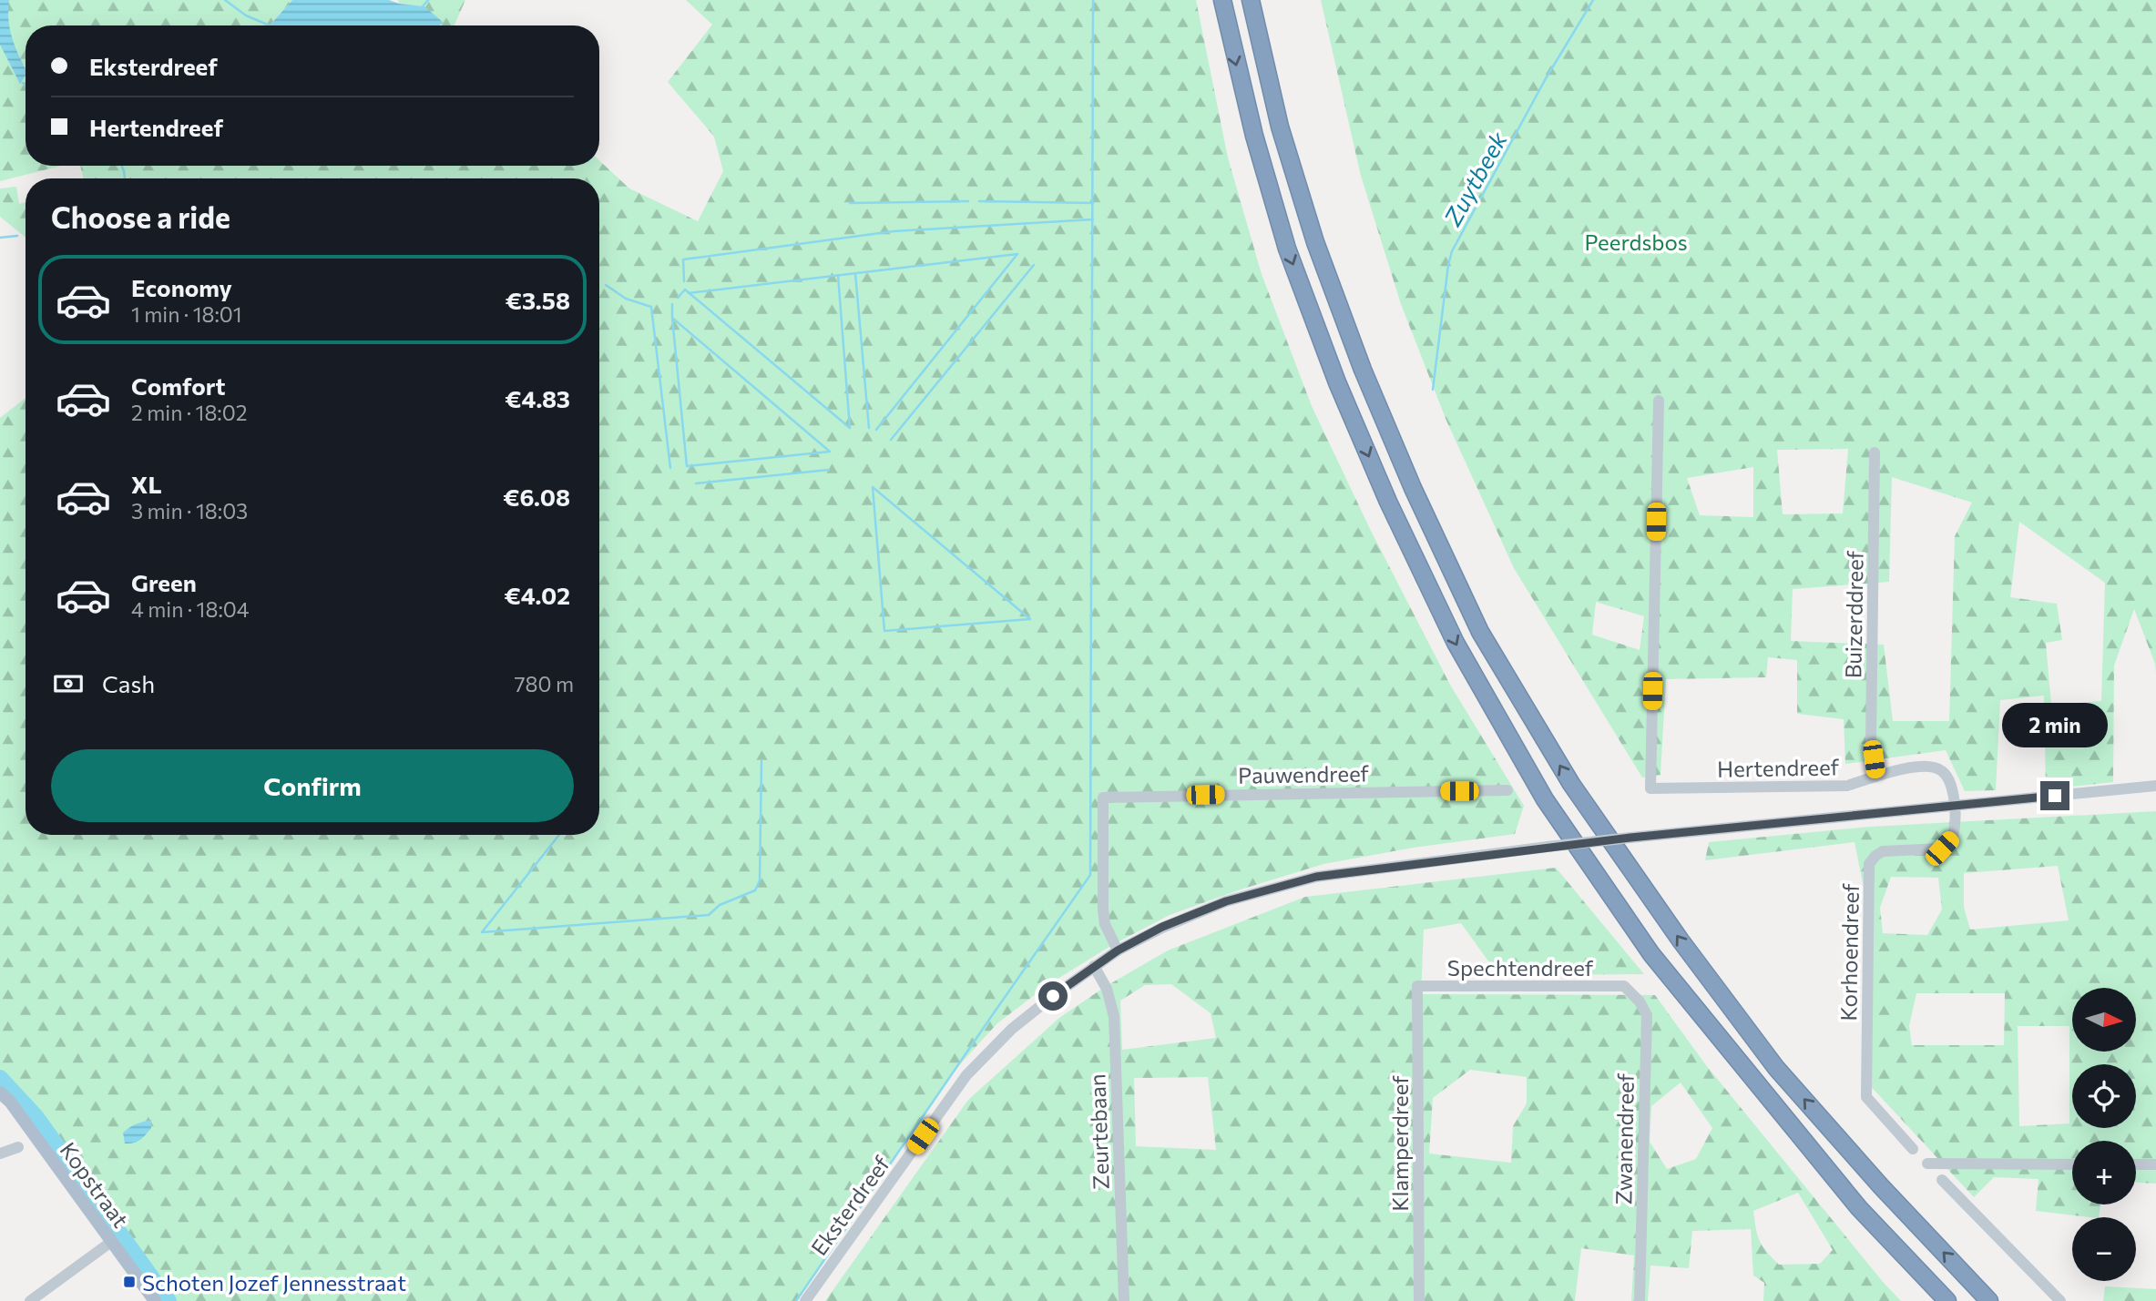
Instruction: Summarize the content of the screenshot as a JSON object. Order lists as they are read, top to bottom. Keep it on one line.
{"streets":{"main road":["Kopstraat"],"street":["Buizerddreef","Hertendreef","Pauwendreef","Korhoendreef","Spechtendreef","Zeurtebaan","Zwanendreef","Klamperdreef","Eksterdreef"]},"crossings":[["Buizerddreef","Hertendreef"],["Hertendreef","Korhoendreef"],["Pauwendreef","Eksterdreef"],["Spechtendreef","Zwanendreef"],["Spechtendreef","Klamperdreef"],["Zeurtebaan","Eksterdreef"]],"water":["Zuytbeek"],"parks":["Peerdsbos"],"places":{"transit":["Schoten Jozef Jennesstraat"]},"north":"right","page":{"banner":["Eksterdreef","Hertendreef"],"heading":"Choose a ride","list":[{"name":"Economy","note":"1 min · 18:01","value":"€3.58"},{"name":"Comfort","note":"2 min · 18:02","value":"€4.83"},{"name":"XL","note":"3 min · 18:03","value":"€6.08"},{"name":"Green","note":"4 min · 18:04","value":"€4.02"}],"pay":["Cash","780 m"],"bubble":"2 min","buttons":"Confirm","map_buttons":["+","−"]}}
